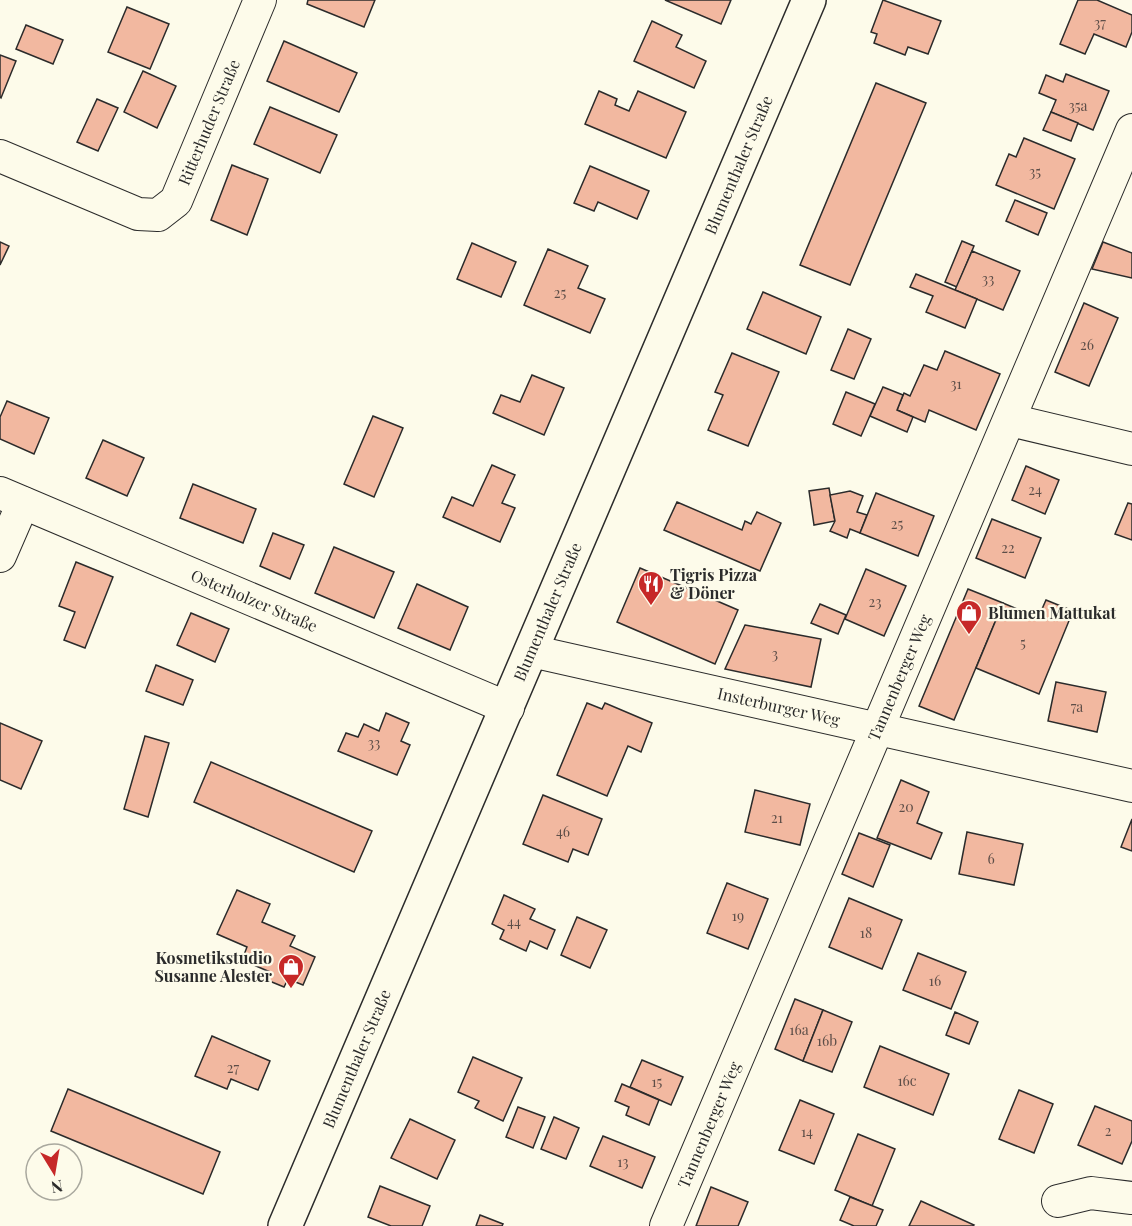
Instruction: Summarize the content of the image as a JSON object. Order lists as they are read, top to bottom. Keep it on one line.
{"streets":{"main road":["Blumenthaler Straße"],"street":["Ritterhuder Straße","Osterholzer Straße","Tannenberger Weg","Insterburger Weg"]},"crossings":[["Blumenthaler Straße","Osterholzer Straße"],["Blumenthaler Straße","Insterburger Weg"],["Tannenberger Weg","Insterburger Weg"]],"places":{"restaurant":["Tigris Pizza & Döner"],"shop":["Blumen Mattukat","Kosmetikstudio Susanne Alester"]},"house_numbers":["37","35a","35","33","25","26","31","24","25","22","23","5","3","7a","33","20","21","46","6","19","44","18","16","16a","16b","27","16c","15","2","14","13"],"north":"bottom"}
